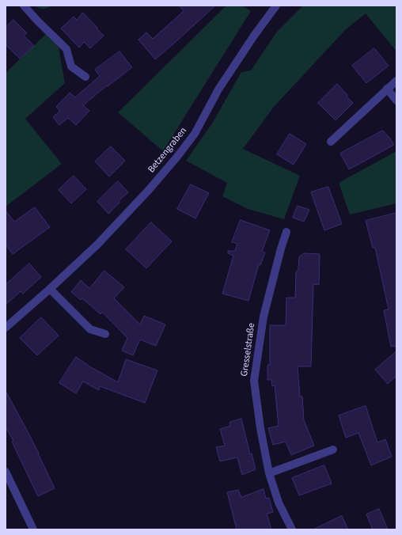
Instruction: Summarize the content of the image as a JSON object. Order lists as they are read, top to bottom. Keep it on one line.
{"streets":{"street":["Betzengraben","Gresselstraße"]}}
